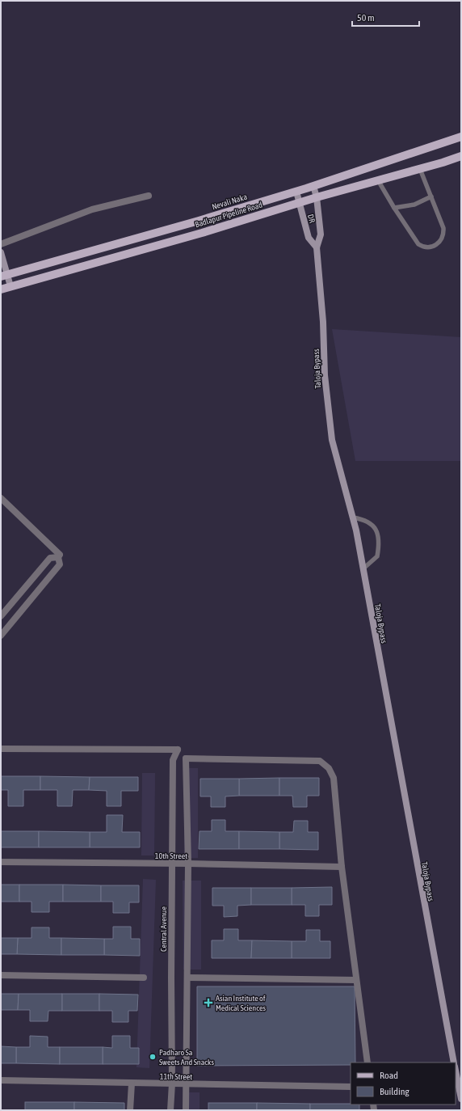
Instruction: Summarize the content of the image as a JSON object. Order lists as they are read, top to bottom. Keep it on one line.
{"streets":{"main road":["Nevali Naka","Badlapur Pipeline Road","DR","Taloja Bypass"],"street":["10th Street","Central Avenue","11th Street"]},"crossings":[["Nevali Naka","DR"],["Nevali Naka","Taloja Bypass"],["Badlapur Pipeline Road","DR"],["Badlapur Pipeline Road","Taloja Bypass"],["DR","Taloja Bypass"],["10th Street","Central Avenue"],["Central Avenue","11th Street"]],"places":{"health":["Asian Institute of Medical Sciences"],"other":["Padharo Sa Sweets And Snacks"]},"legend":["Road","Building"],"scale_bar":"50 m"}
